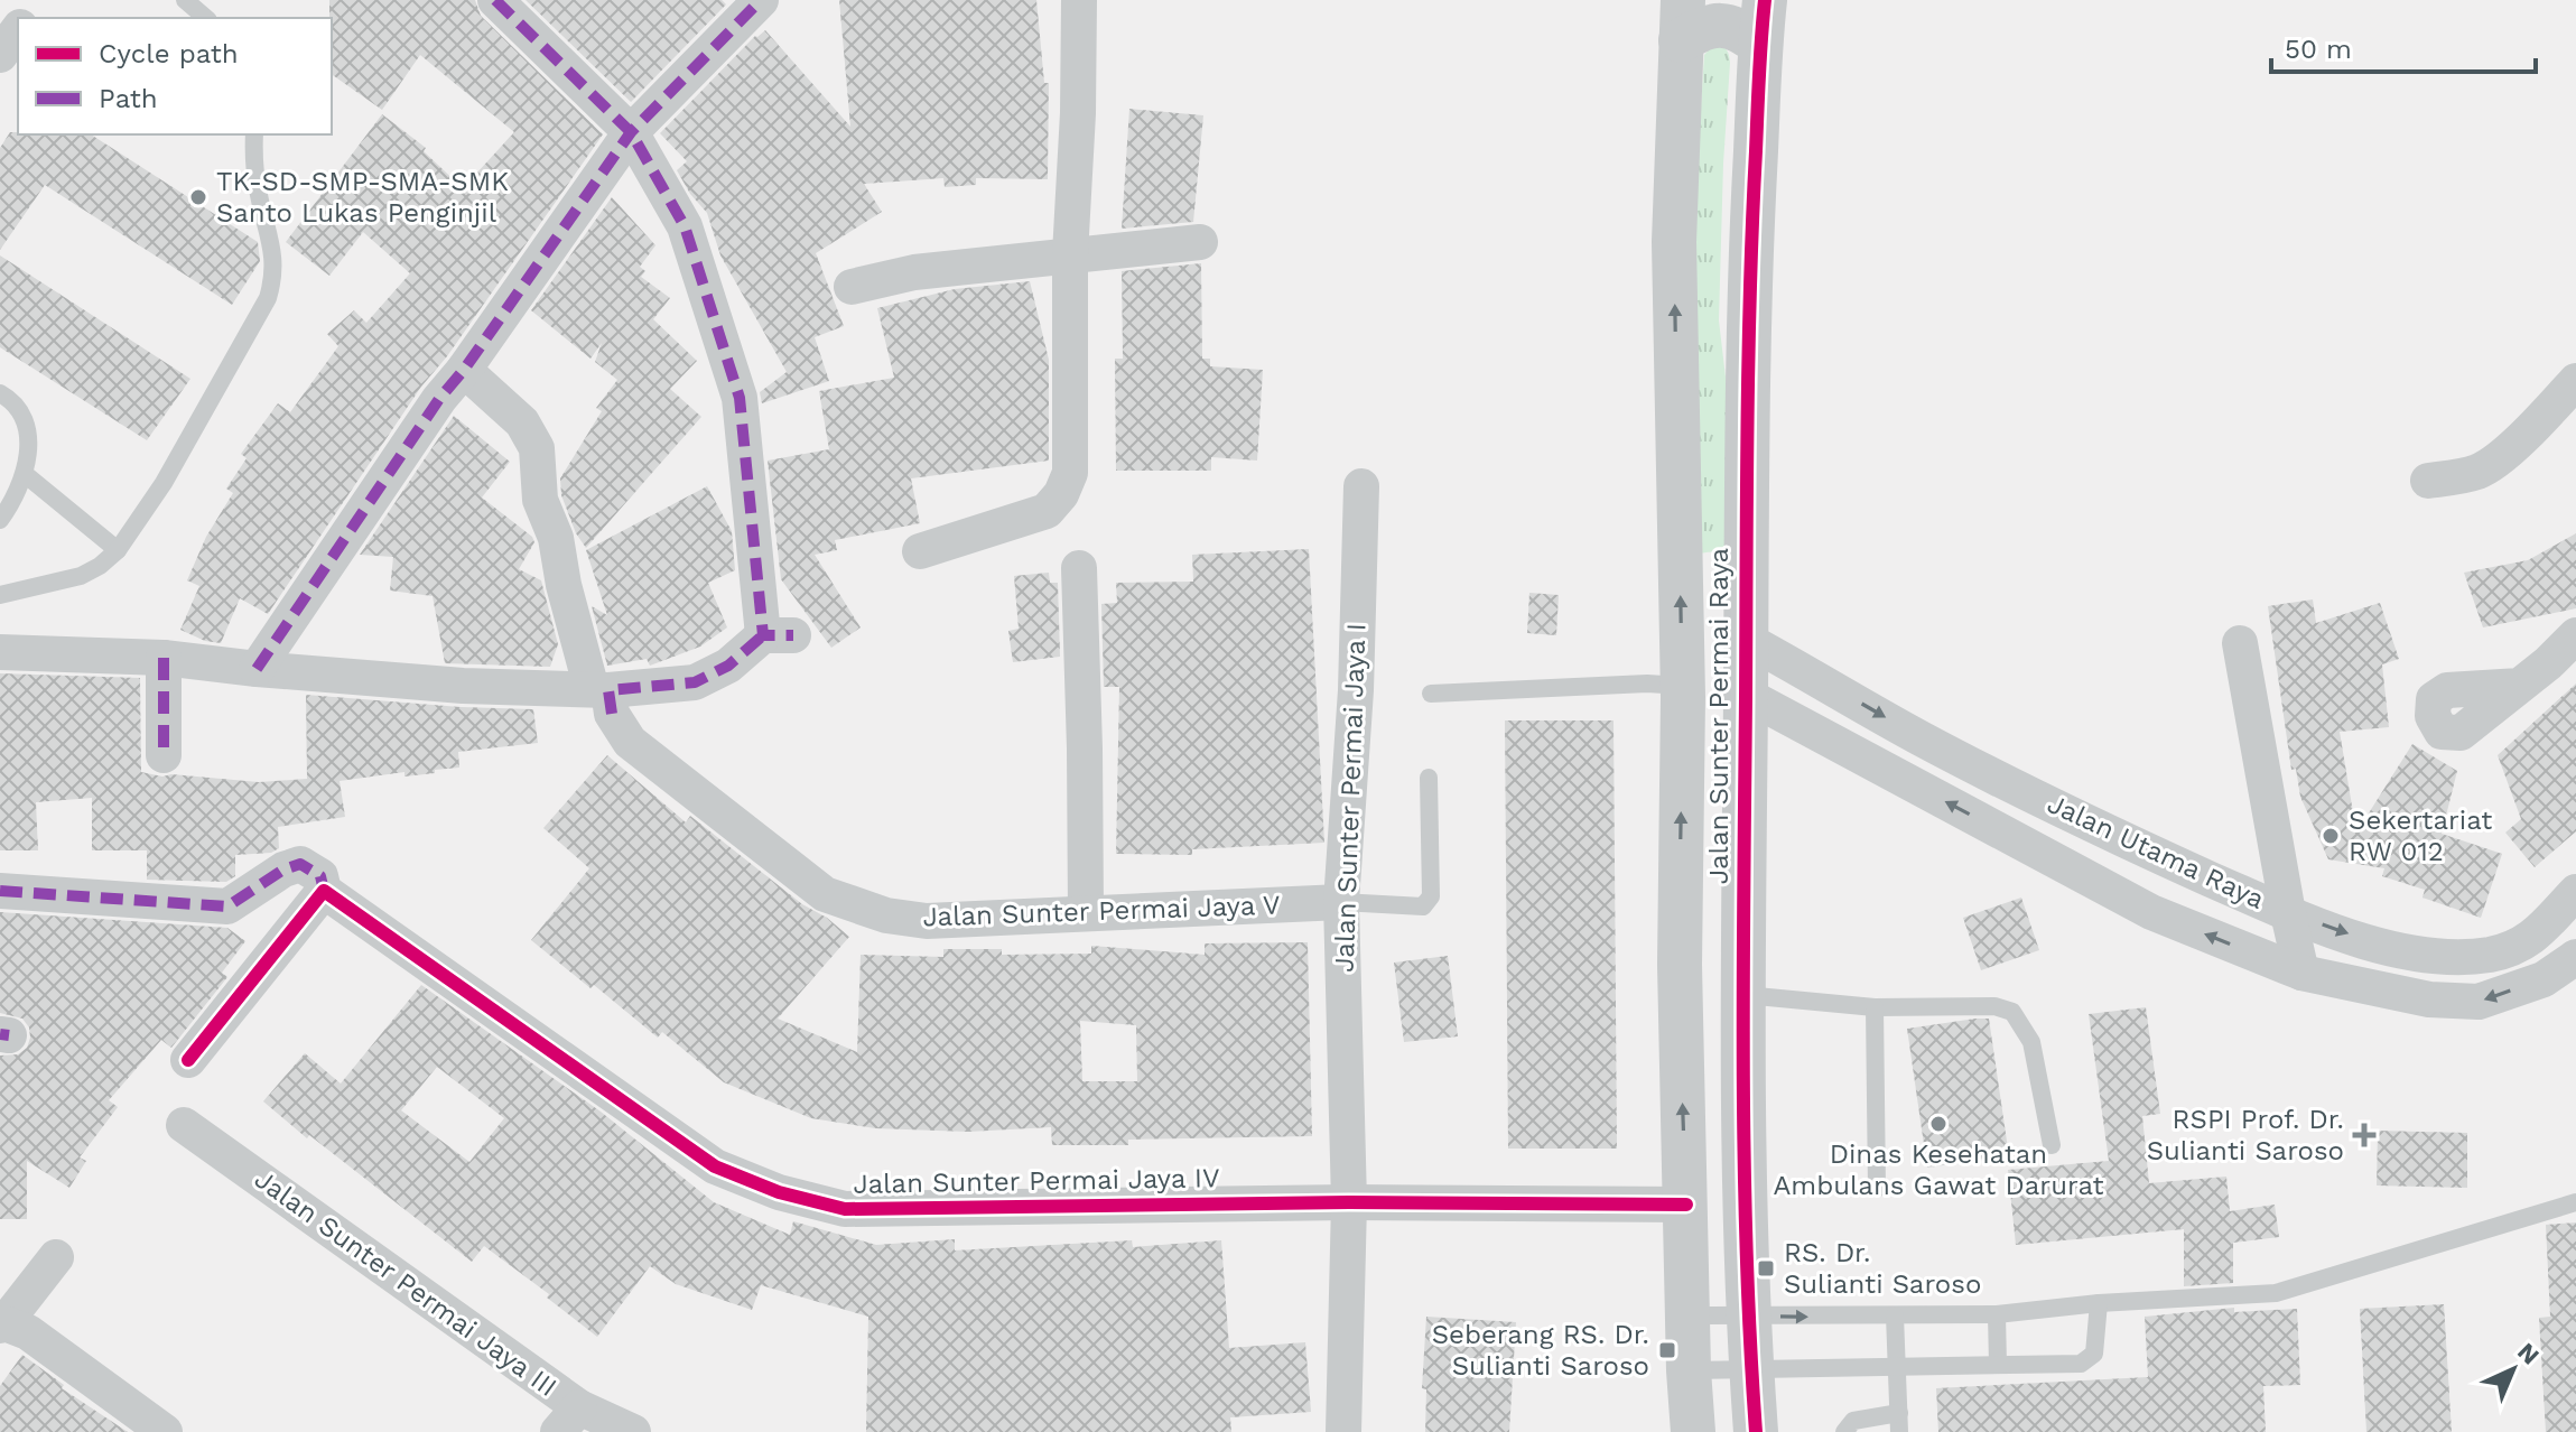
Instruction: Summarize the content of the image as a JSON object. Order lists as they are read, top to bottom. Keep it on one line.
{"streets":{"street":["Jalan Sunter Permai Raya","Jalan Sunter Permai Jaya I","Jalan Utama Raya","Jalan Sunter Permai Jaya V","Jalan Sunter Permai Jaya IV","Jalan Sunter Permai Jaya III"]},"crossings":[["Jalan Sunter Permai Raya","Jalan Utama Raya"],["Jalan Sunter Permai Raya","Jalan Sunter Permai Jaya IV"],["Jalan Sunter Permai Jaya I","Jalan Sunter Permai Jaya V"],["Jalan Sunter Permai Jaya I","Jalan Sunter Permai Jaya IV"]],"places":{"other":["TK-SD-SMP-SMA-SMK Santo Lukas Penginjil","Sekertariat RW 012","Dinas Kesehatan Ambulans Gawat Darurat"],"health":["RSPI Prof. Dr. Sulianti Saroso"],"transit":["RS. Dr. Sulianti Saroso","Seberang RS. Dr. Sulianti Saroso"]},"legend":["Cycle path","Path"],"scale_bar":"50 m","north":"top right"}
